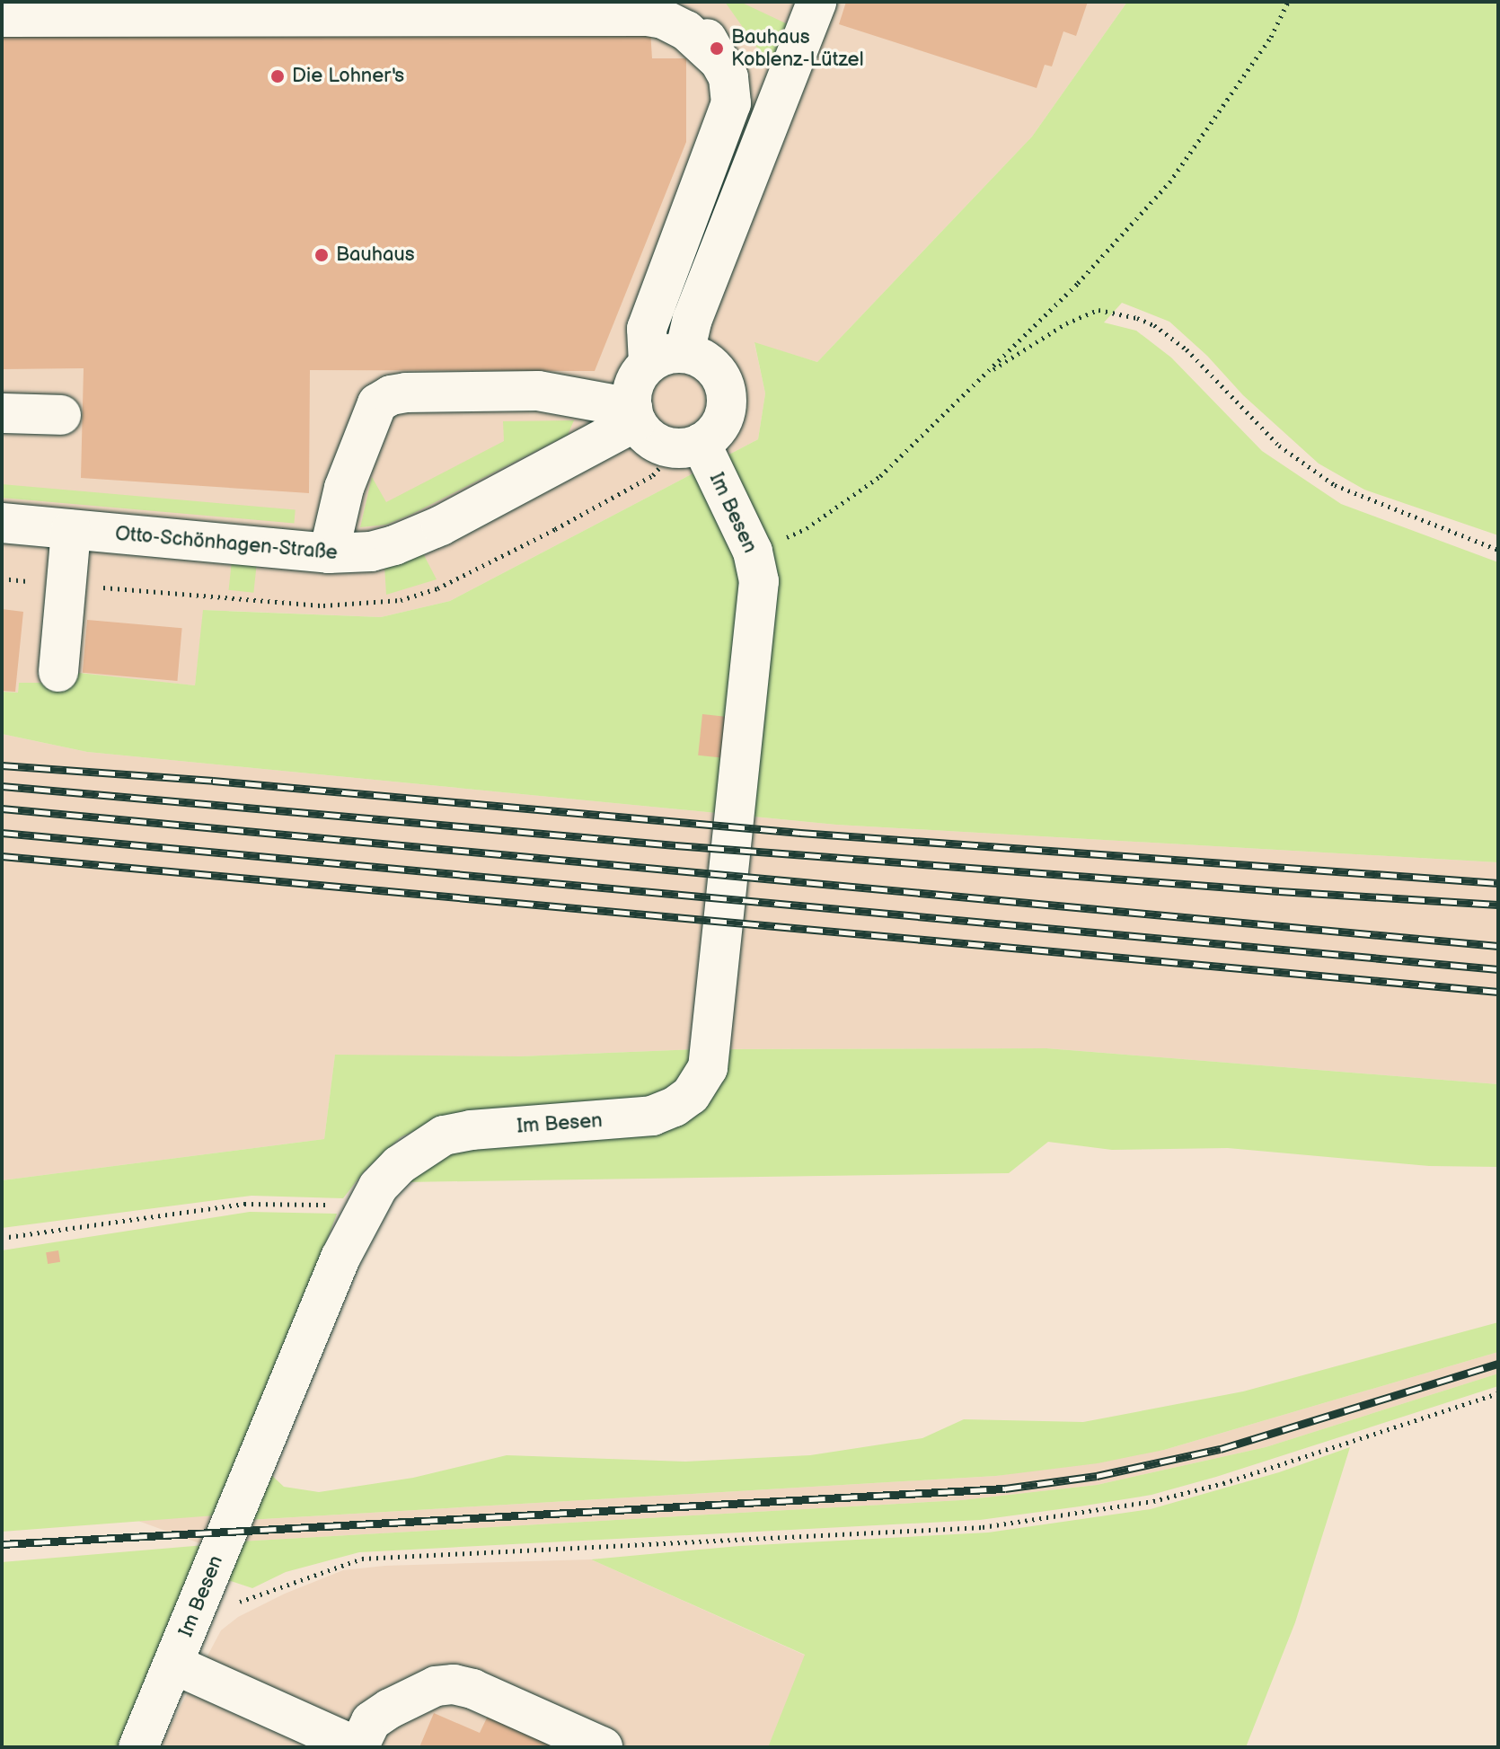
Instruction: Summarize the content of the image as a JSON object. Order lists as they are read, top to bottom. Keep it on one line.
{"streets":{"street":["Im Besen","Otto-Schönhagen-Straße"]},"crossings":[["Im Besen","Otto-Schönhagen-Straße"]],"places":["Bauhaus Koblenz-Lützel","Die Lohner's","Bauhaus"]}
